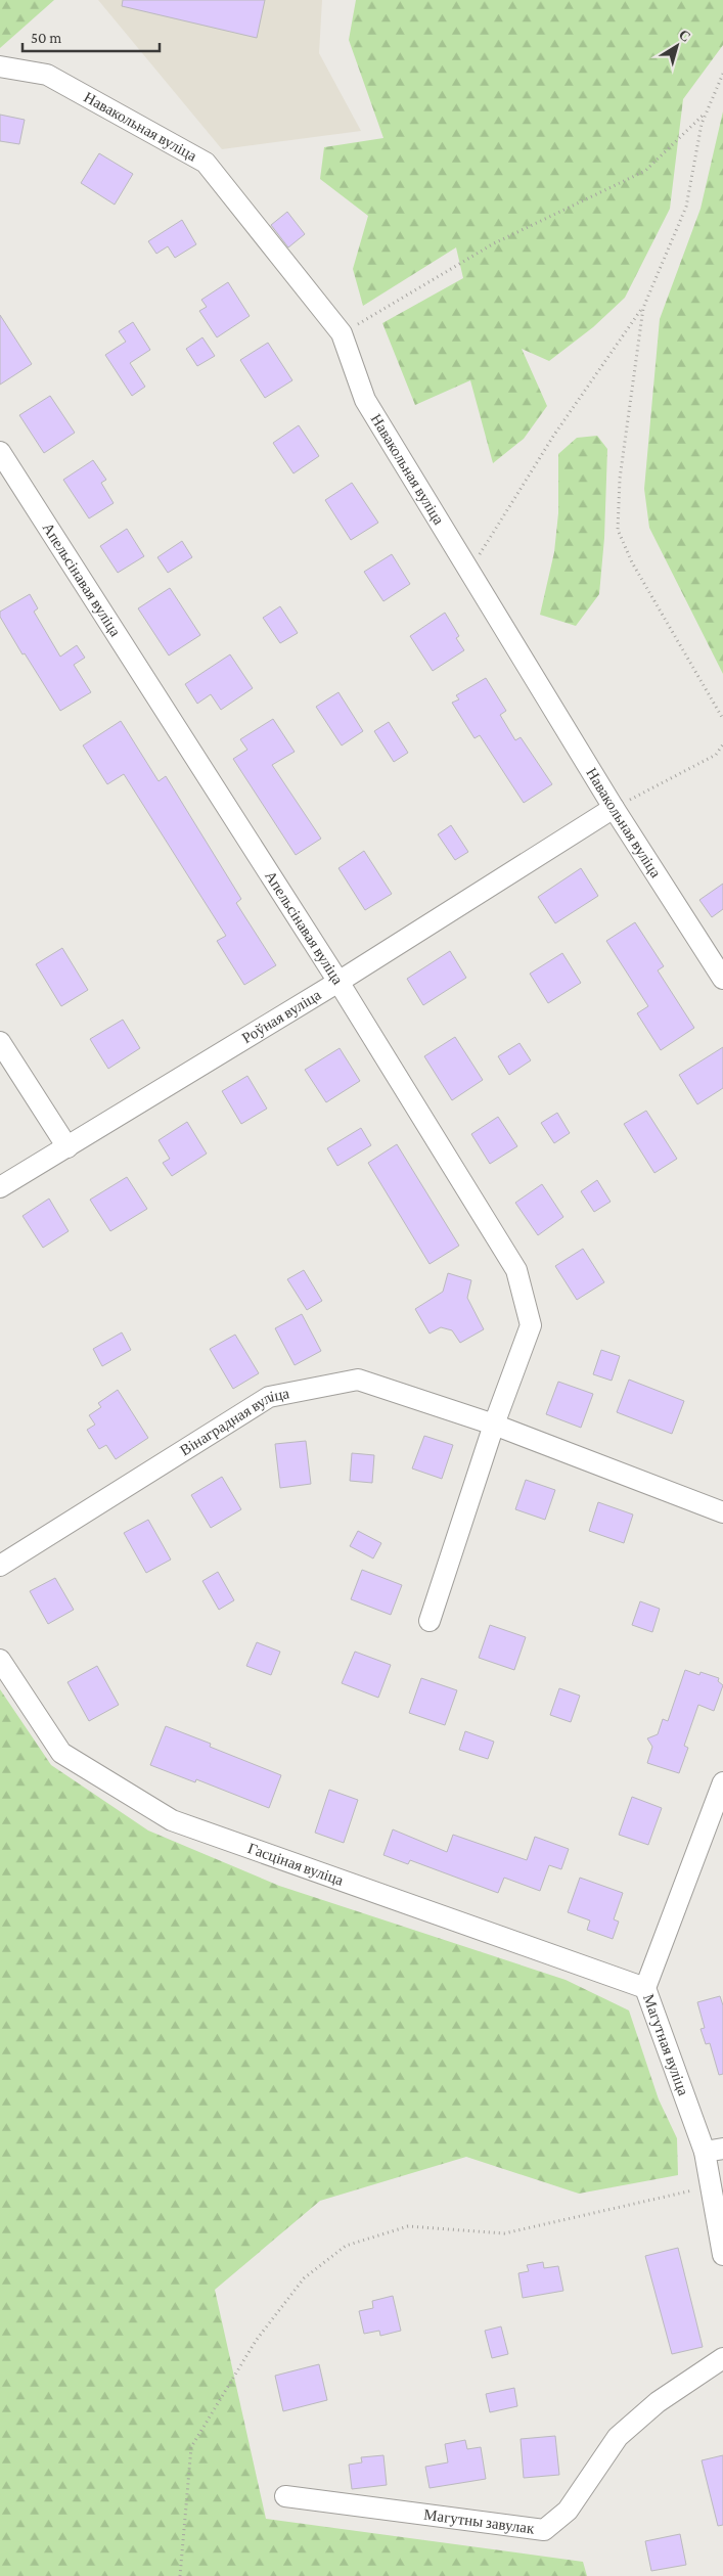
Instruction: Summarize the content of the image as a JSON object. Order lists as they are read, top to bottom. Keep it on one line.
{"streets":{"street":["Навакольная вуліца","Апельсінавая вуліца","Роўная вуліца","Вінаградная вуліца","Гасціная вуліца","Магутная вуліца","Магутны завулак"]},"crossings":[["Навакольная вуліца","Роўная вуліца"],["Апельсінавая вуліца","Роўная вуліца"],["Апельсінавая вуліца","Вінаградная вуліца"],["Гасціная вуліца","Магутная вуліца"]],"scale_bar":"50 m","north":"top right"}
